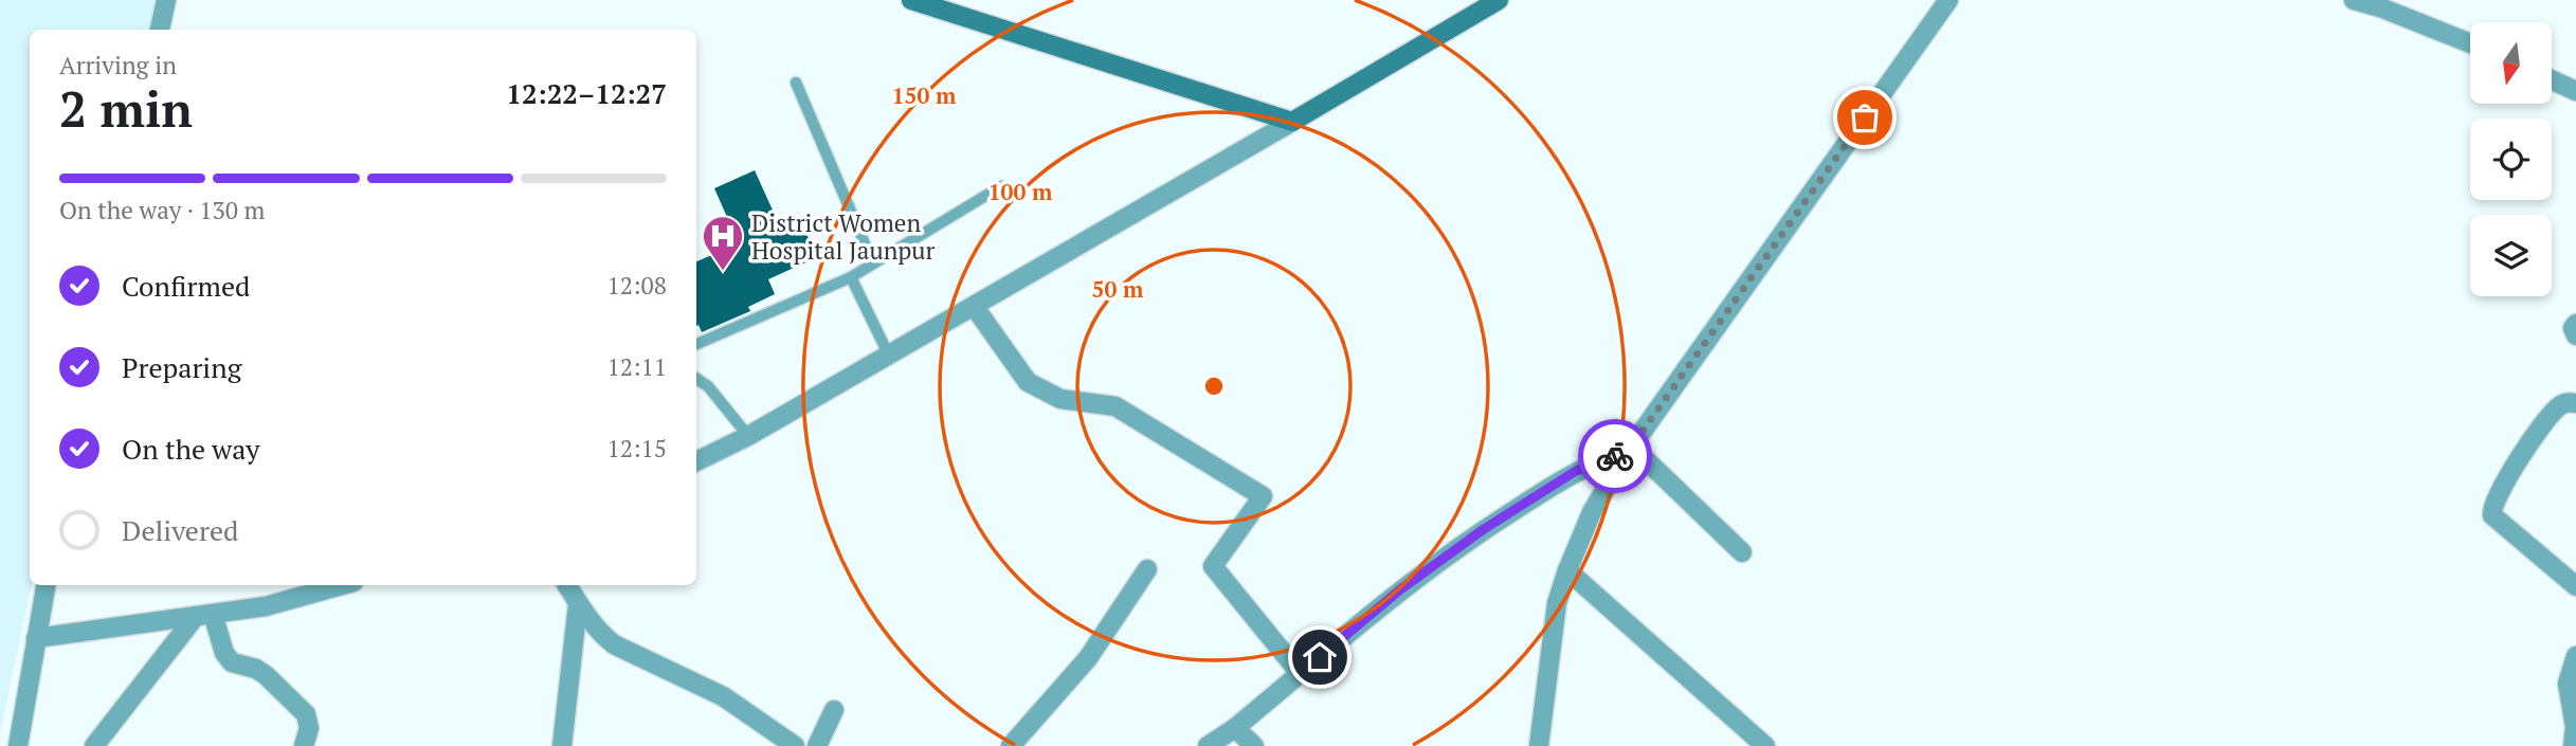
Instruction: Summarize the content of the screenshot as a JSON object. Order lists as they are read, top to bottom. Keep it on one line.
{"places":{"hospital":["District Women Hospital Jaunpur"]},"north":"bottom","page":{"heading":["2 min","Arriving in","12:22–12:27"],"bar":"On the way · 130 m","list":[["Confirmed","12:08"],["Preparing","12:11"],["On the way","12:15"],"Delivered"]},"rings":["150 m","100 m","50 m"]}
